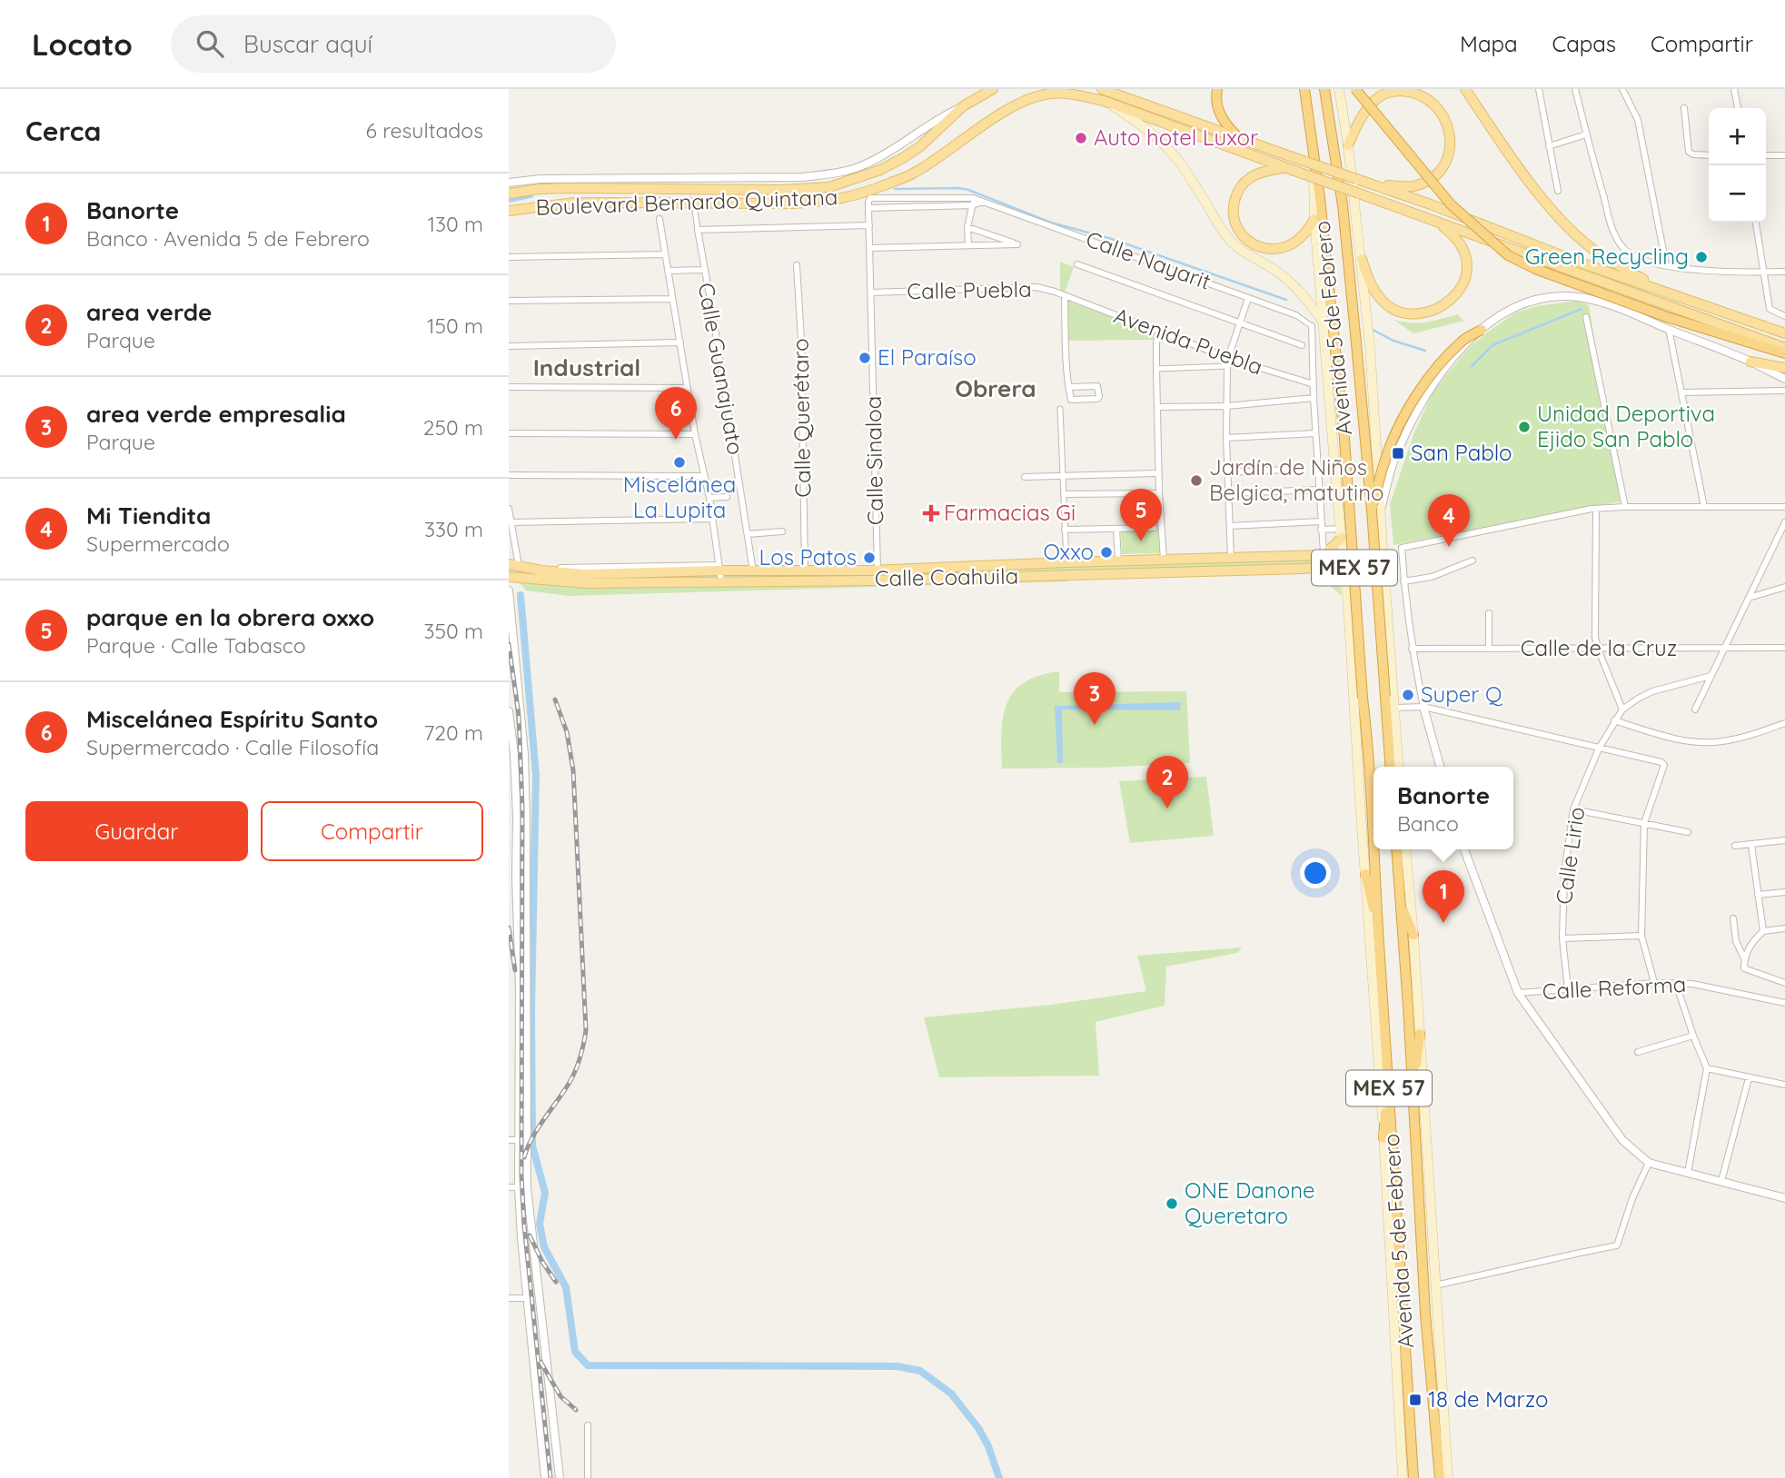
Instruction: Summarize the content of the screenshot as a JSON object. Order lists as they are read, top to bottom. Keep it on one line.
{"streets":{"highway":["Avenida 5 de Febrero","MEX 57"],"main road":["Boulevard Bernardo Quintana","Calle Coahuila"],"street":["Calle Nayarit","Calle Puebla","Avenida Puebla","Calle Guanajuato","Calle Querétaro","Calle Sinaloa","Calle de la Cruz","Calle Lirio","Calle Reforma"]},"crossings":[["Boulevard Bernardo Quintana","Calle Guanajuato"],["Calle Nayarit","Calle Sinaloa"],["Calle Puebla","Avenida Puebla"],["Calle Puebla","Calle Sinaloa"],["Avenida 5 de Febrero","Calle Coahuila"],["Calle Guanajuato","Calle Coahuila"],["Calle Querétaro","Calle Coahuila"],["Calle Sinaloa","Calle Coahuila"],["Calle Lirio","Calle Reforma"]],"districts":["Industrial","Obrera"],"places":{"other":["Auto hotel Luxor","Green Recycling","El Paraíso","Unidad Deportiva Ejido San Pablo","Miscelánea La Lupita","Jardín de Niños Belgica, matutino","Oxxo","Los Patos","Super Q","ONE Danone Queretaro"],"transit":["San Pablo","18 de Marzo"],"health":["Farmacias Gi"]},"page":{"header":"Locato","search":"Buscar aquí","nav":["Mapa","Capas","Compartir"],"heading":["Cerca","6 resultados"],"map_buttons":["+","−"],"list":[{"mark":"1","name":"Banorte","note":"Banco · Avenida 5 de Febrero","value":"130 m"},{"mark":"2","name":"area verde","note":"Parque","value":"150 m"},{"mark":"3","name":"area verde empresalia","note":"Parque","value":"250 m"},{"mark":"4","name":"Mi Tiendita","note":"Supermercado","value":"330 m"},{"mark":"5","name":"parque en la obrera oxxo","note":"Parque · Calle Tabasco","value":"350 m"},{"mark":"6","name":"Miscelánea Espíritu Santo","note":"Supermercado · Calle Filosofía","value":"720 m"}],"pins":["6","5","4","3","2","1"],"popup":["Banorte","Banco"],"buttons":["Guardar","Compartir"]}}
